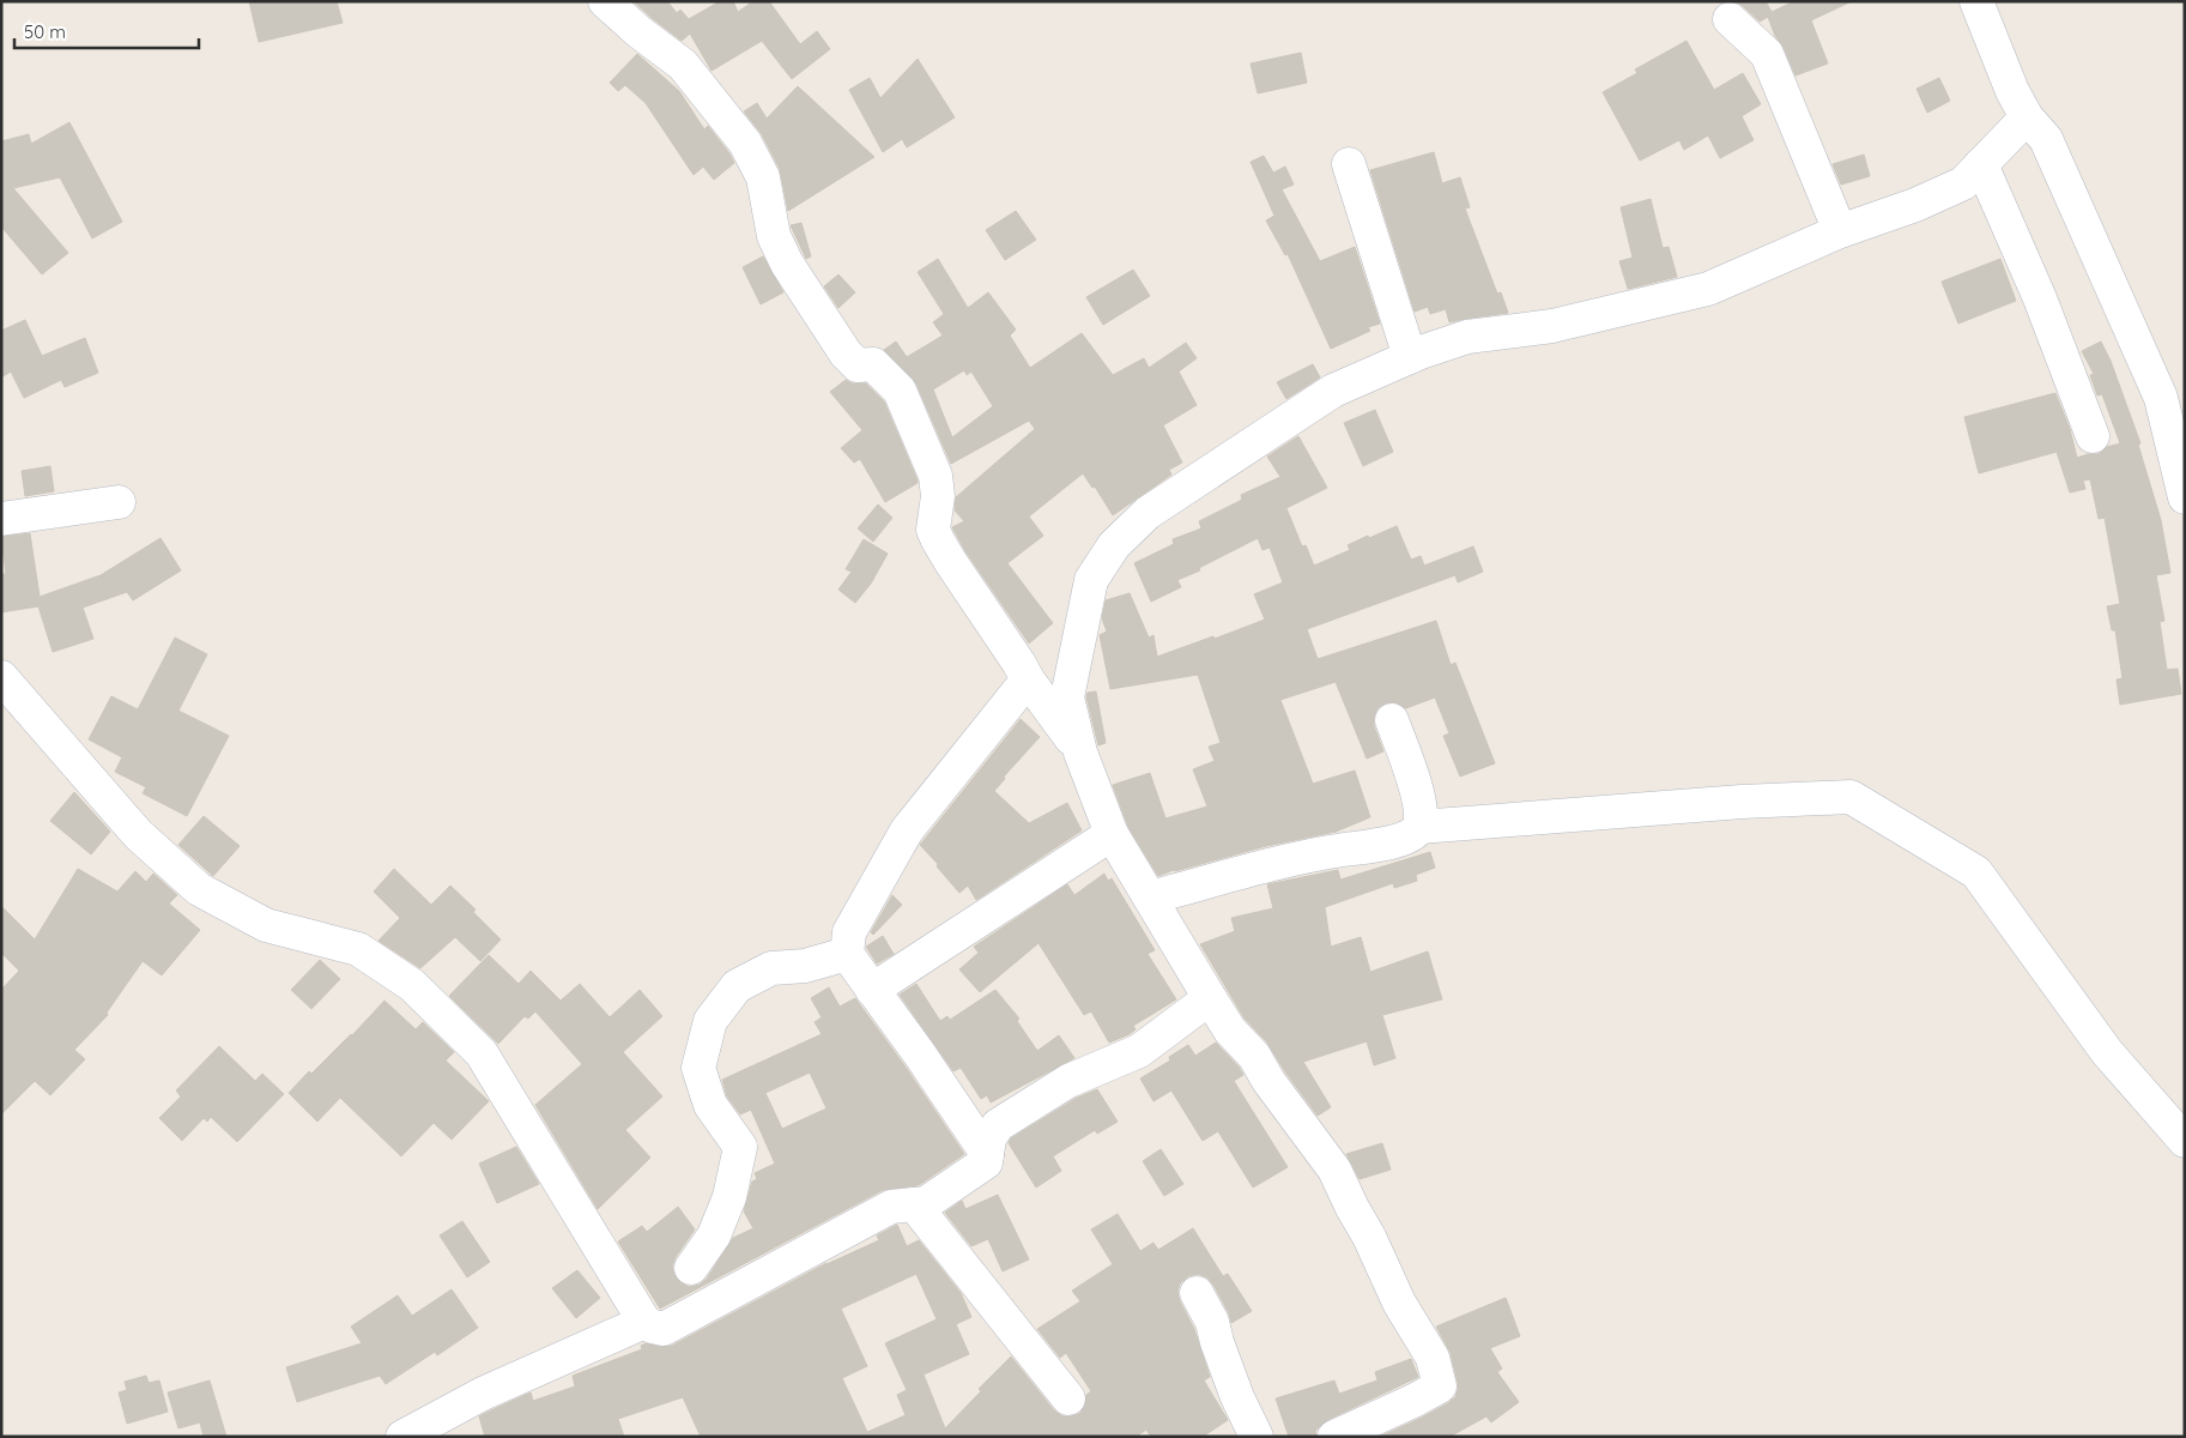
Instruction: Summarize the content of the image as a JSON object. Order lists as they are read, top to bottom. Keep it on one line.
{"scale_bar":"50 m"}
